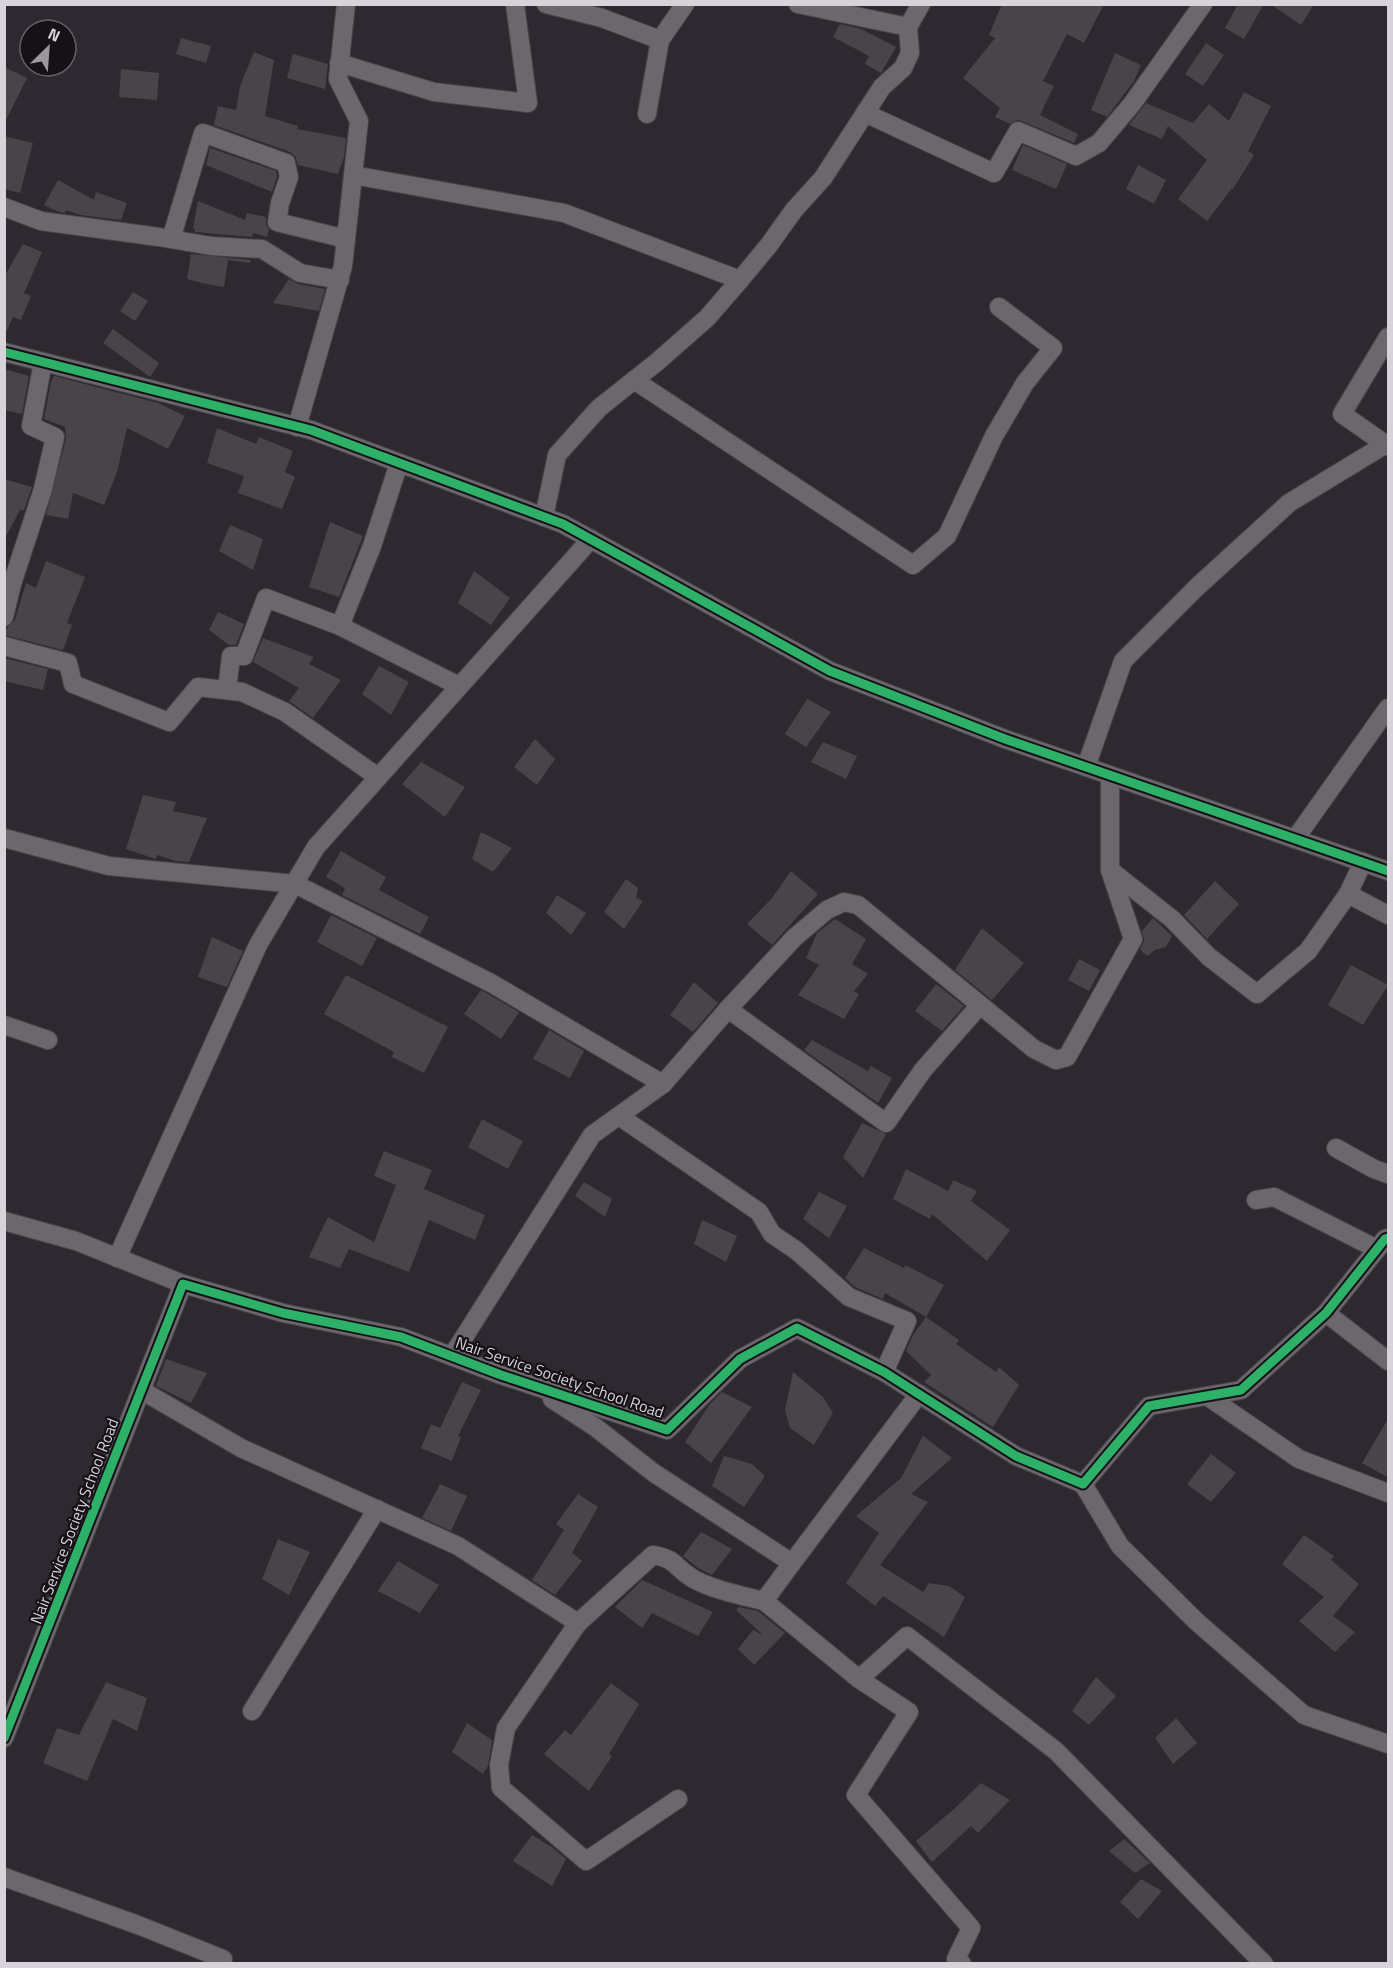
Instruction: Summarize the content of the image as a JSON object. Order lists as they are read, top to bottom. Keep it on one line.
{"streets":{"street":["Nair Service Society School Road"]},"north":"top right"}
